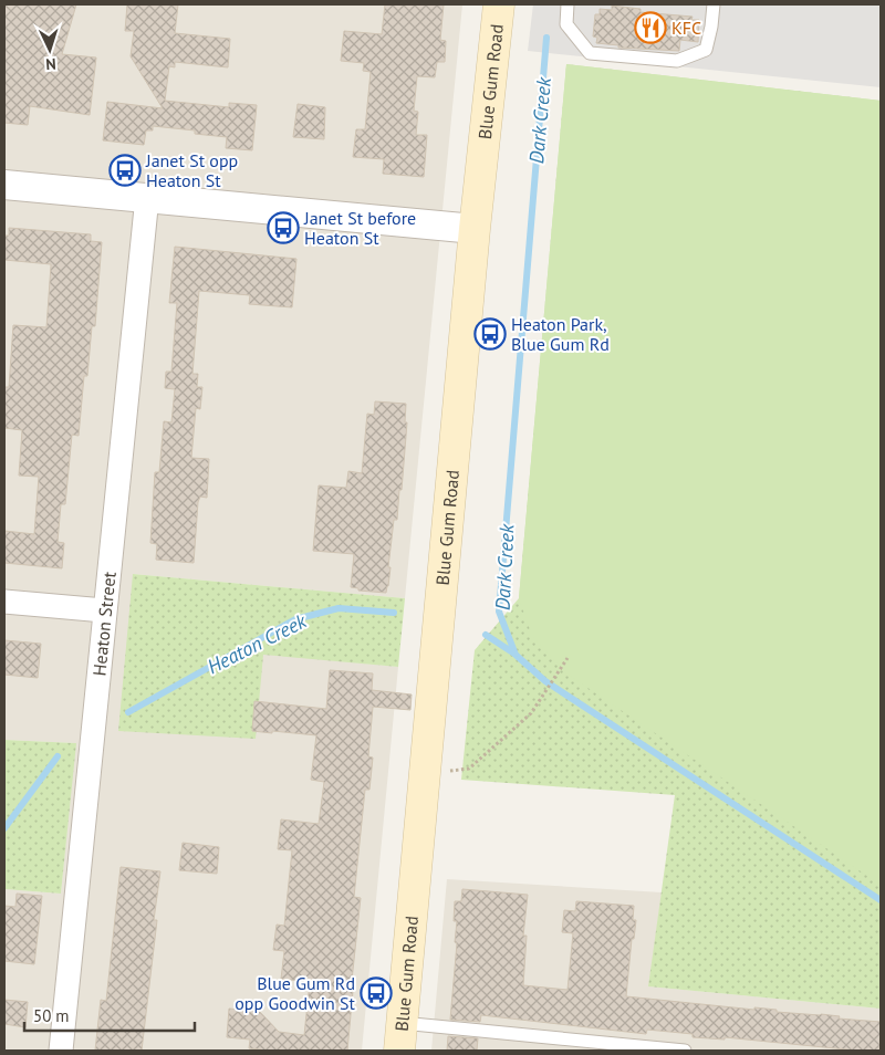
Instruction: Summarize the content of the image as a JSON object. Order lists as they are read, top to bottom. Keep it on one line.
{"streets":{"main road":["Blue Gum Road"],"street":["Heaton Street"]},"water":["Dark Creek","Heaton Creek"],"places":{"restaurant":["KFC"],"bus stop":["Janet St opp Heaton St","Janet St before Heaton St","Heaton Park, Blue Gum Rd","Blue Gum Rd opp Goodwin St"]},"scale_bar":"50 m","north":"bottom"}
